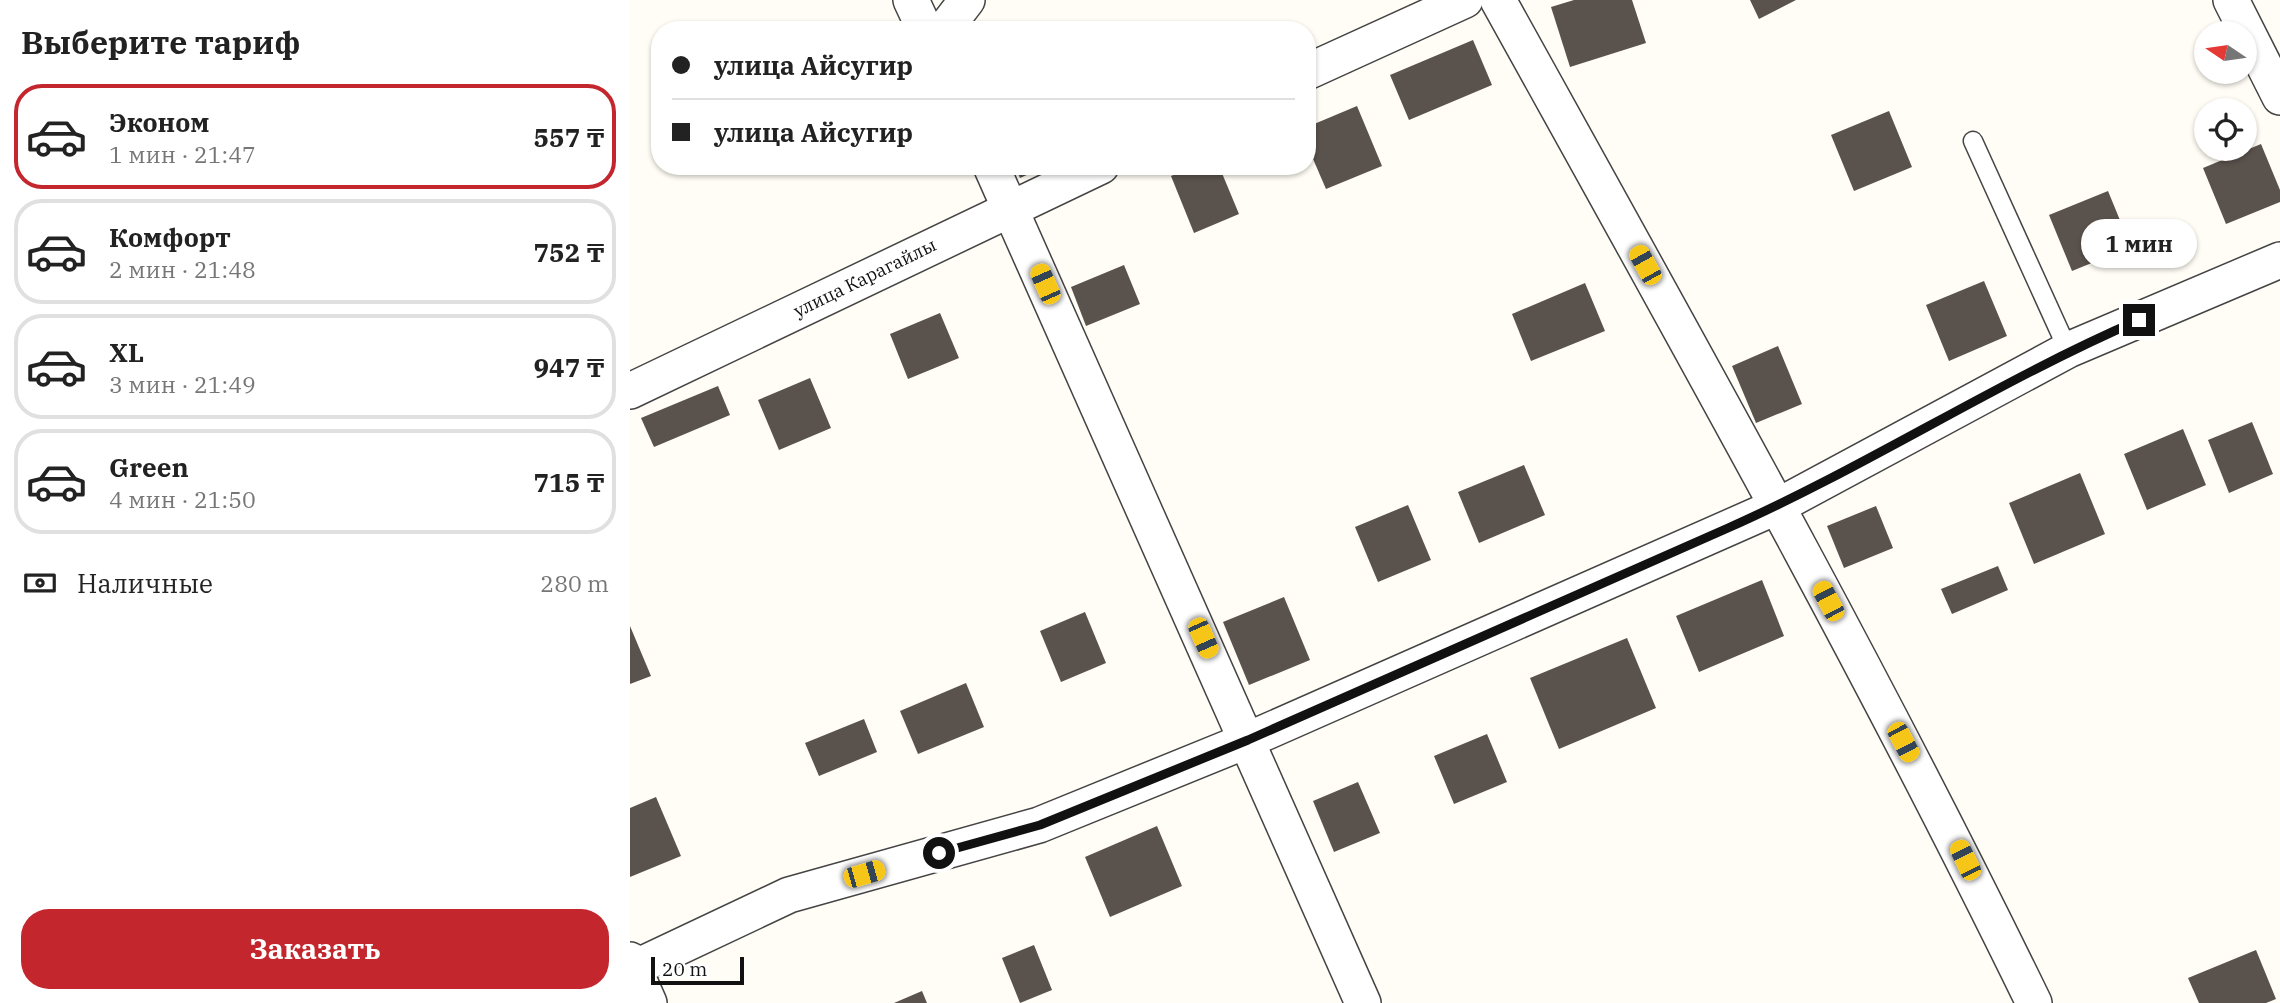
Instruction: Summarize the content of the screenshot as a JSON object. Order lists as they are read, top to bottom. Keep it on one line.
{"streets":{"street":["улица Карагайлы"]},"scale_bar":"20 m","north":"left","page":{"heading":"Выберите тариф","banner":["улица Айсугир","улица Айсугир"],"list":[{"name":"Эконом","note":"1 мин · 21:47","value":"557 ₸"},{"name":"Комфорт","note":"2 мин · 21:48","value":"752 ₸"},{"name":"XL","note":"3 мин · 21:49","value":"947 ₸"},{"name":"Green","note":"4 мин · 21:50","value":"715 ₸"}],"bubble":"1 мин","pay":["Наличные","280 m"],"buttons":"Заказать","scale":"20 m"}}
